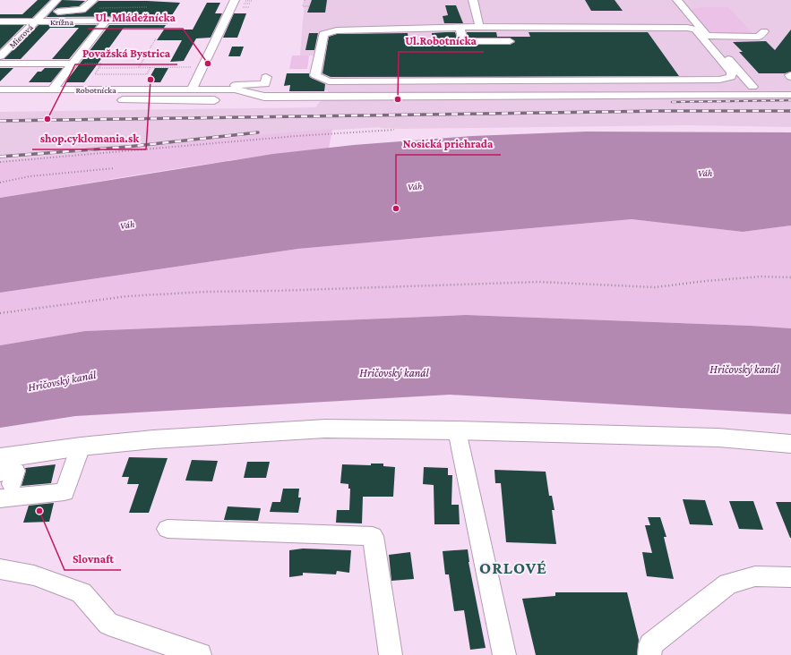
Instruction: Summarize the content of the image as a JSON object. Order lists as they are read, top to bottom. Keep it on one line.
{"streets":{"street":["Krížna","Mierová","Robotnícka"]},"crossings":[["Krížna","Mierová"]],"districts":["ORLOVÉ"],"water":["Váh","Hričovský kanál"],"places":["Ul. Mládežnícka","shop.cyklomania.sk","Ul.Robotnícka","Považská Bystrica","Nosická priehrada","Slovnaft"]}
